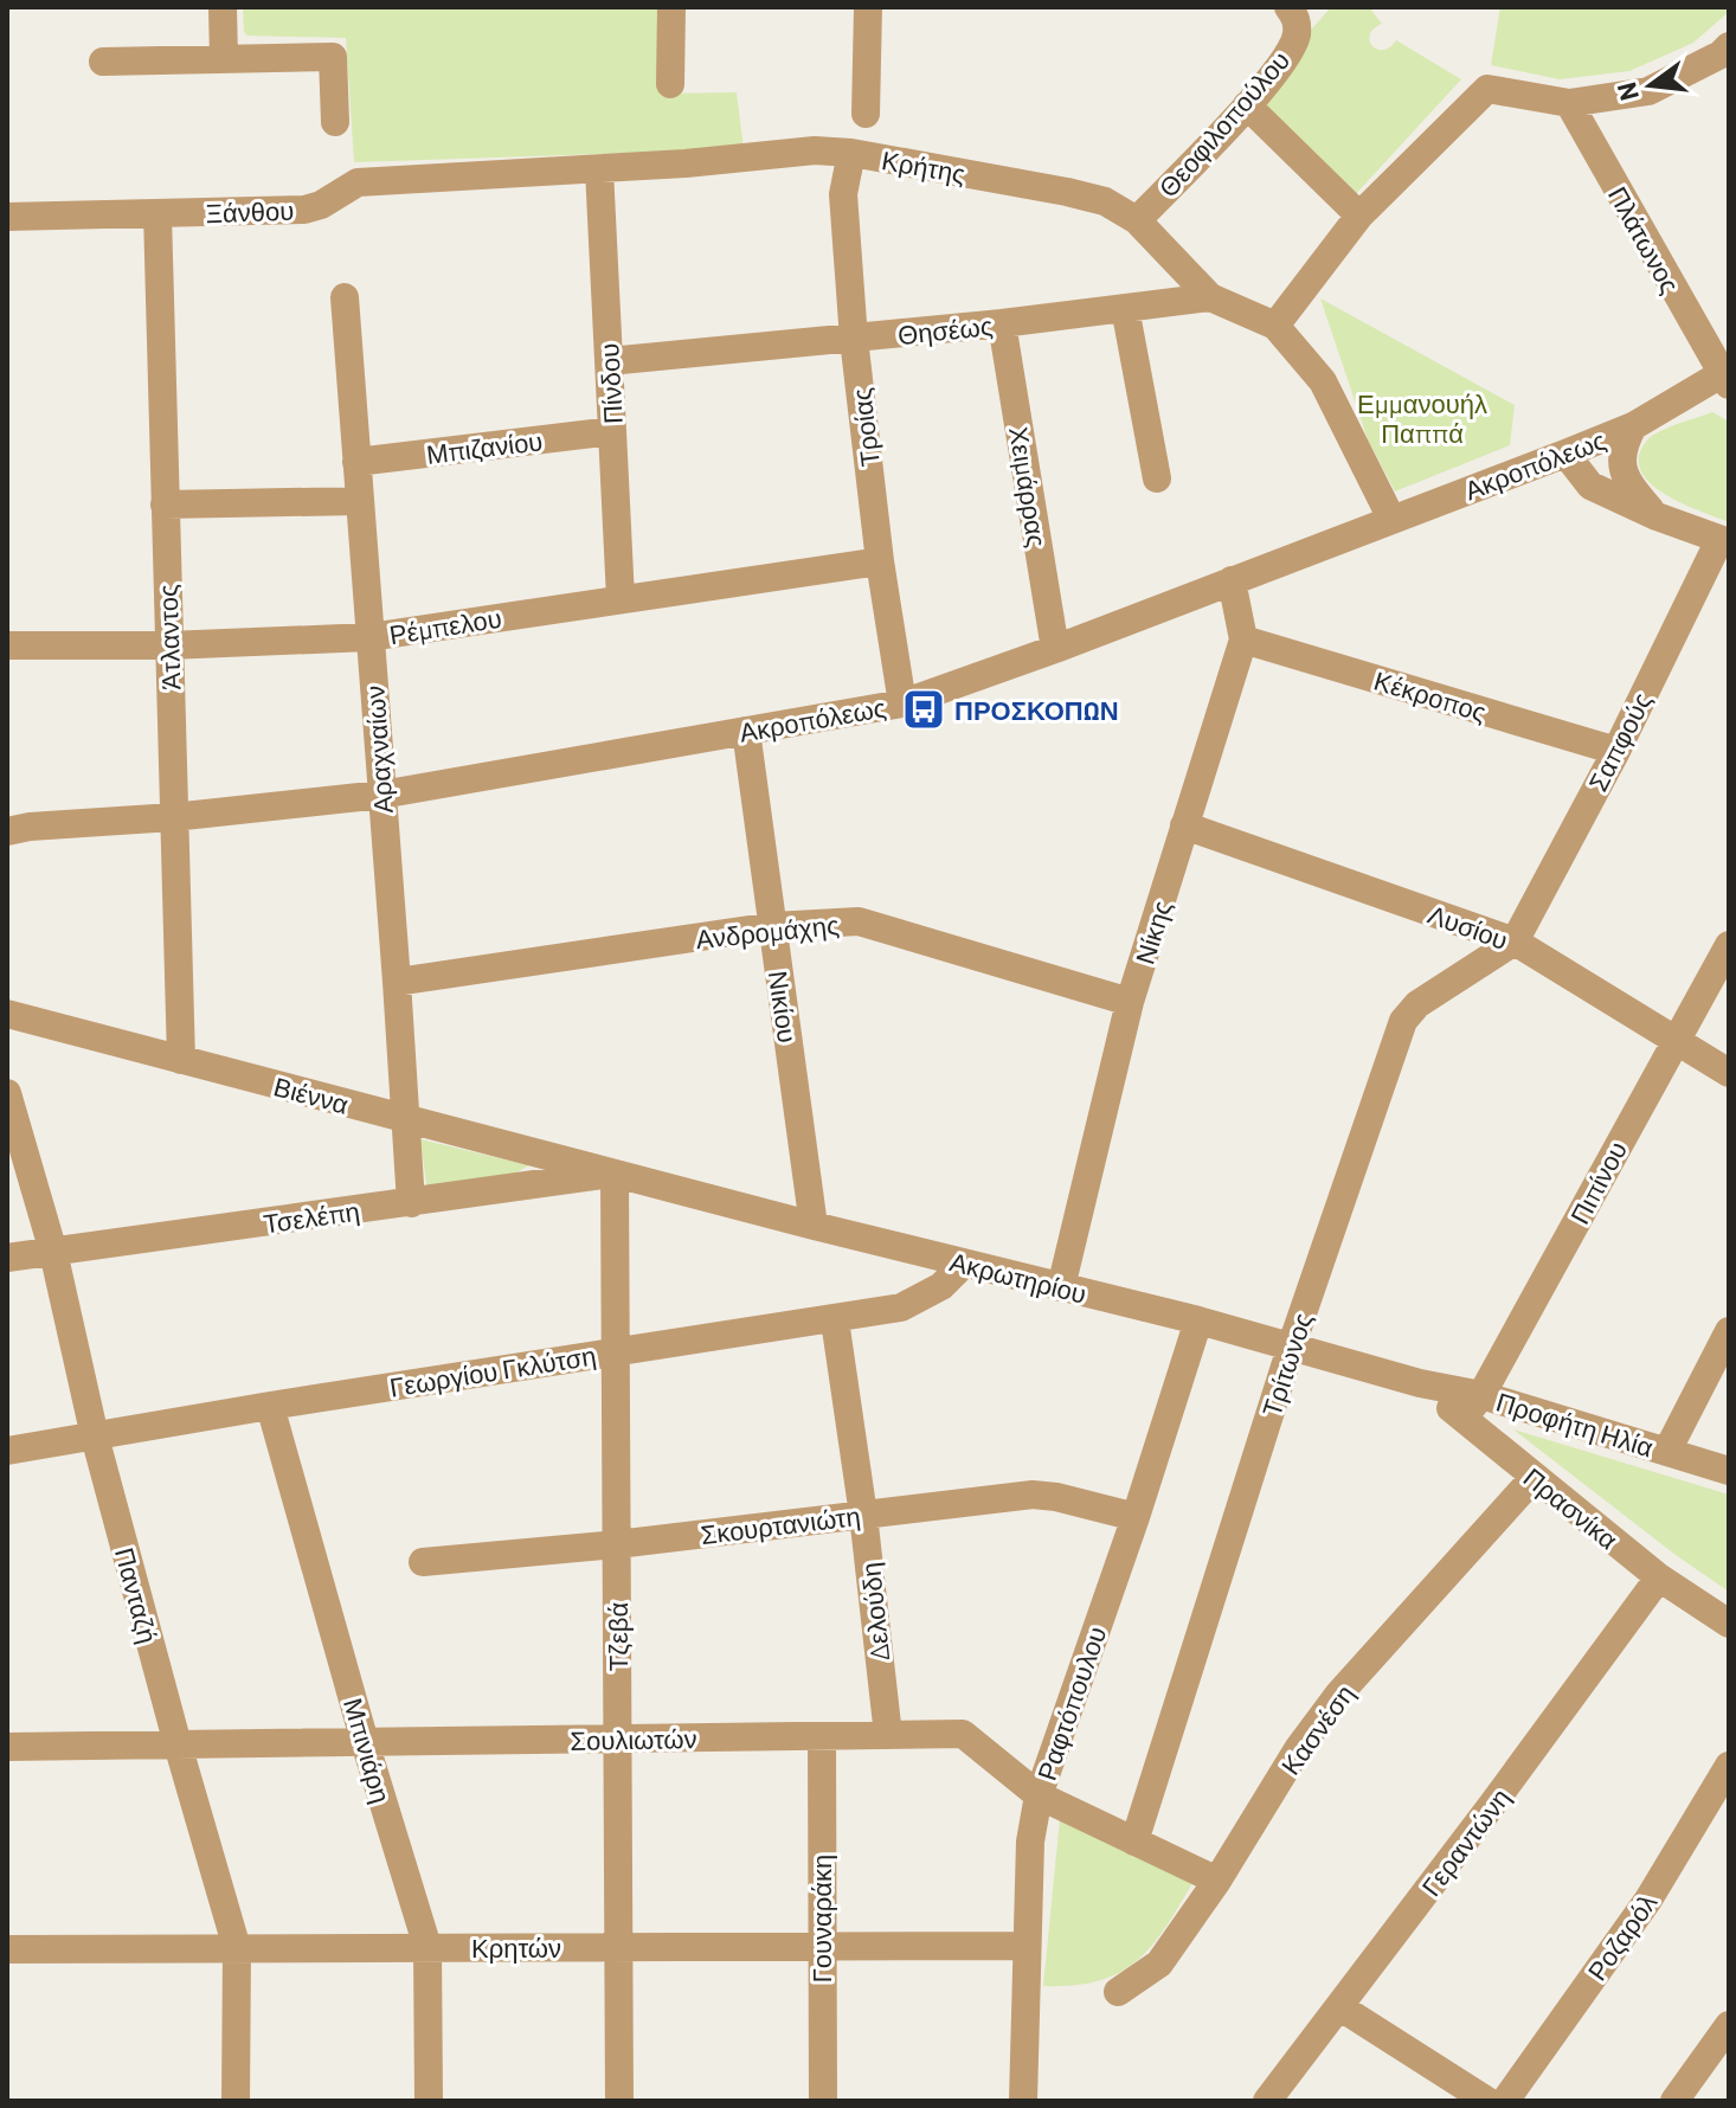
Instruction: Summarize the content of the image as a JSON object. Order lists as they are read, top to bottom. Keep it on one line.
{"streets":{"street":["Θεοφιλοπούλου","Κρήτης","Ξάνθου","Πλάτωνος","Θησέως","Πίνδου","Τροίας","Μπιζανίου","Ακροπόλεως","Χειμάρρας","Ρέμπελου","Άτλαντος","Κέκροπος","Σαπφούς","Αραχναίων","Λυσίου","Ανδρομάχης","Νίκης","Νικίου","Βιέννα","Πιπίνου","Τσελέπη","Ακρωτηρίου","Τρίτωνος","Γεωργίου Γκλύτση","Προφήτη Ηλία","Πρασνίκα","Σκουρτανιώτη","Πανταζή","Δελούδη","Τζεβά","Ραφτόπουλου","Κασνέση","Σουλιωτών","Μπινιάρη","Γεραντώνη","Γουναράκη","Ροζαρόλ","Κρητών"]},"crossings":[["Θεοφιλοπούλου","Κρήτης"],["Κρήτης","Ξάνθου"],["Κρήτης","Θησέως"],["Κρήτης","Πίνδου"],["Κρήτης","Τροίας"],["Ξάνθου","Πίνδου"],["Ξάνθου","Άτλαντος"],["Πλάτωνος","Ακροπόλεως"],["Θησέως","Πίνδου"],["Θησέως","Τροίας"],["Θησέως","Χειμάρρας"],["Πίνδου","Μπιζανίου"],["Πίνδου","Ρέμπελου"],["Τροίας","Ακροπόλεως"],["Τροίας","Ρέμπελου"],["Μπιζανίου","Αραχναίων"],["Ακροπόλεως","Χειμάρρας"],["Ακροπόλεως","Άτλαντος"],["Ακροπόλεως","Αραχναίων"],["Ακροπόλεως","Νίκης"],["Ακροπόλεως","Νικίου"],["Ρέμπελου","Άτλαντος"],["Ρέμπελου","Αραχναίων"],["Άτλαντος","Βιέννα"],["Κέκροπος","Σαπφούς"],["Κέκροπος","Νίκης"],["Σαπφούς","Λυσίου"],["Σαπφούς","Τρίτωνος"],["Αραχναίων","Ανδρομάχης"],["Αραχναίων","Βιέννα"],["Αραχναίων","Τσελέπη"],["Λυσίου","Νίκης"],["Λυσίου","Πιπίνου"],["Λυσίου","Τρίτωνος"],["Ανδρομάχης","Νίκης"],["Ανδρομάχης","Νικίου"],["Νίκης","Ακρωτηρίου"],["Νικίου","Ακρωτηρίου"],["Βιέννα","Τσελέπη"],["Βιέννα","Ακρωτηρίου"],["Βιέννα","Τζεβά"],["Πιπίνου","Προφήτη Ηλία"],["Πιπίνου","Πρασνίκα"],["Τσελέπη","Ακρωτηρίου"],["Τσελέπη","Πανταζή"],["Τσελέπη","Τζεβά"],["Ακρωτηρίου","Τρίτωνος"],["Ακρωτηρίου","Γεωργίου Γκλύτση"],["Ακρωτηρίου","Πρασνίκα"],["Ακρωτηρίου","Τζεβά"],["Ακρωτηρίου","Ραφτόπουλου"],["Τρίτωνος","Σουλιωτών"],["Γεωργίου Γκλύτση","Πανταζή"],["Γεωργίου Γκλύτση","Δελούδη"],["Γεωργίου Γκλύτση","Τζεβά"],["Γεωργίου Γκλύτση","Μπινιάρη"],["Προφήτη Ηλία","Πρασνίκα"],["Πρασνίκα","Κασνέση"],["Πρασνίκα","Γεραντώνη"],["Σκουρτανιώτη","Δελούδη"],["Σκουρτανιώτη","Τζεβά"],["Σκουρτανιώτη","Ραφτόπουλου"],["Πανταζή","Σουλιωτών"],["Πανταζή","Κρητών"],["Δελούδη","Σουλιωτών"],["Τζεβά","Σουλιωτών"],["Τζεβά","Κρητών"],["Ραφτόπουλου","Σουλιωτών"],["Ραφτόπουλου","Κρητών"],["Κασνέση","Σουλιωτών"],["Σουλιωτών","Μπινιάρη"],["Σουλιωτών","Γουναράκη"],["Μπινιάρη","Κρητών"],["Γουναράκη","Κρητών"]],"parks":["Εμμανουήλ Παππά"],"places":{"bus stop":["ΠΡΟΣΚΟΠΩΝ"]},"north":"left"}
